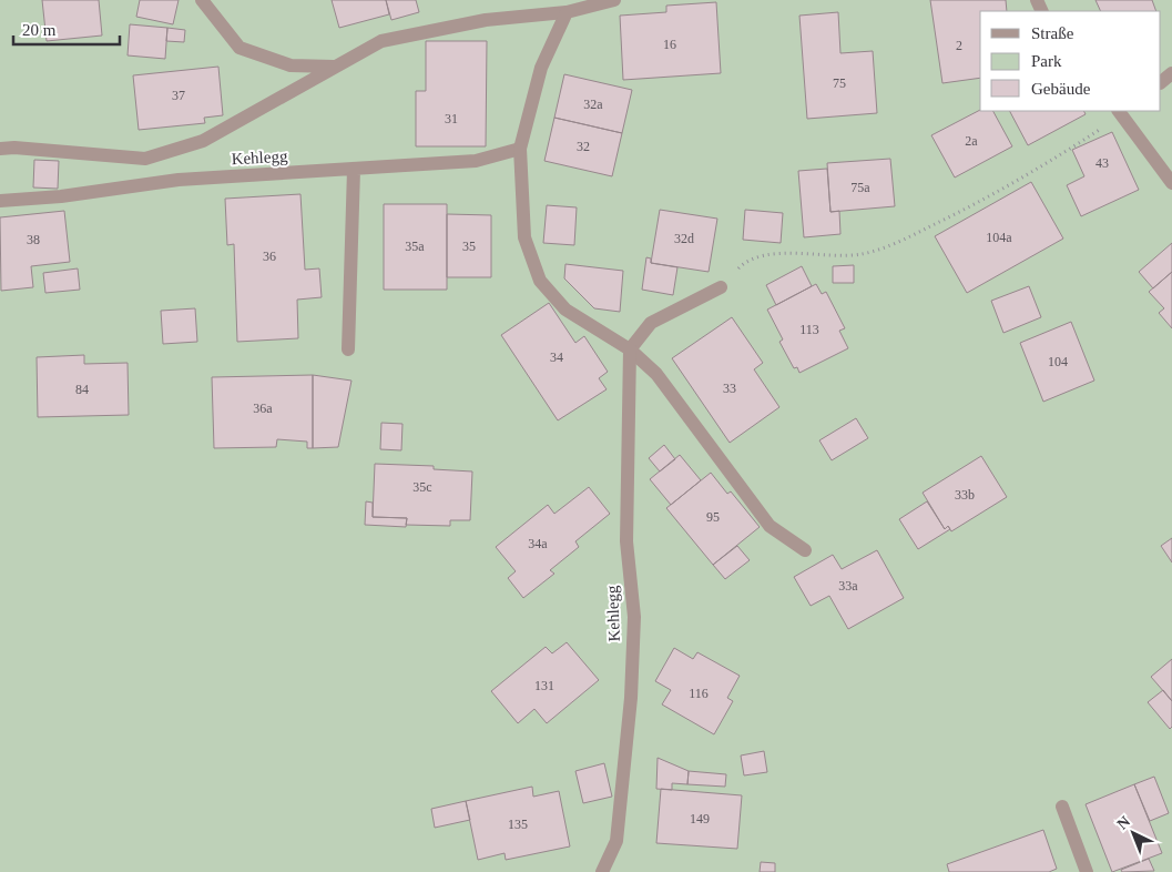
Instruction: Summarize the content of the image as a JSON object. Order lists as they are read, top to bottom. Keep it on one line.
{"streets":{"street":["Kehlegg"]},"house_numbers":["16","2","75","37","32a","31","2a","32","43","75a","104a","32d","38","35a","35","36","113","34","104","33","84","36a","35c","33b","95","34a","33a","131","116","149","135"],"legend":["Straße","Park","Gebäude"],"scale_bar":"20 m","north":"top left"}
